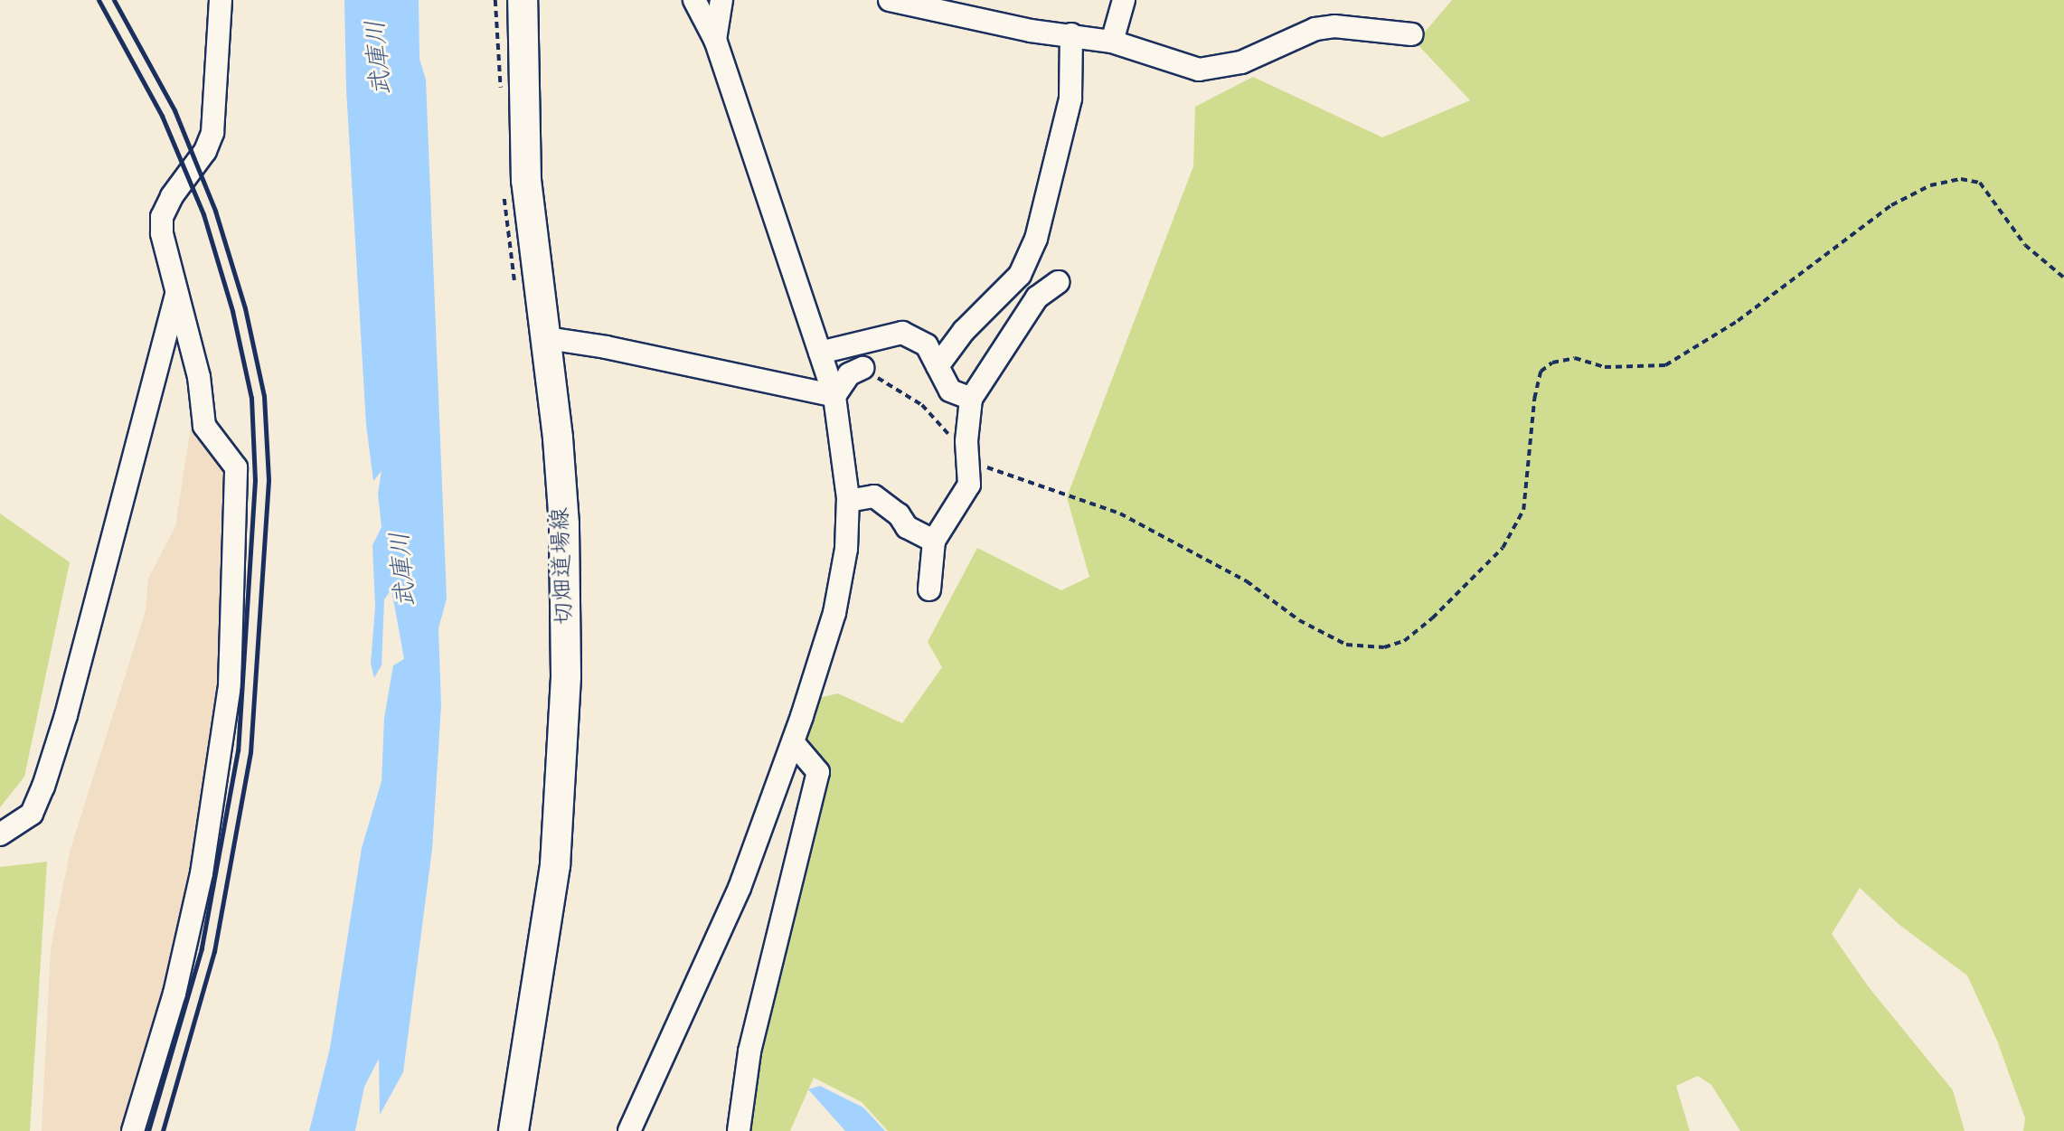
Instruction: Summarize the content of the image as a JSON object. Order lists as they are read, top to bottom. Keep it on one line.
{"streets":{"main road":["切畑道場線"]},"water":["武庫川"]}
